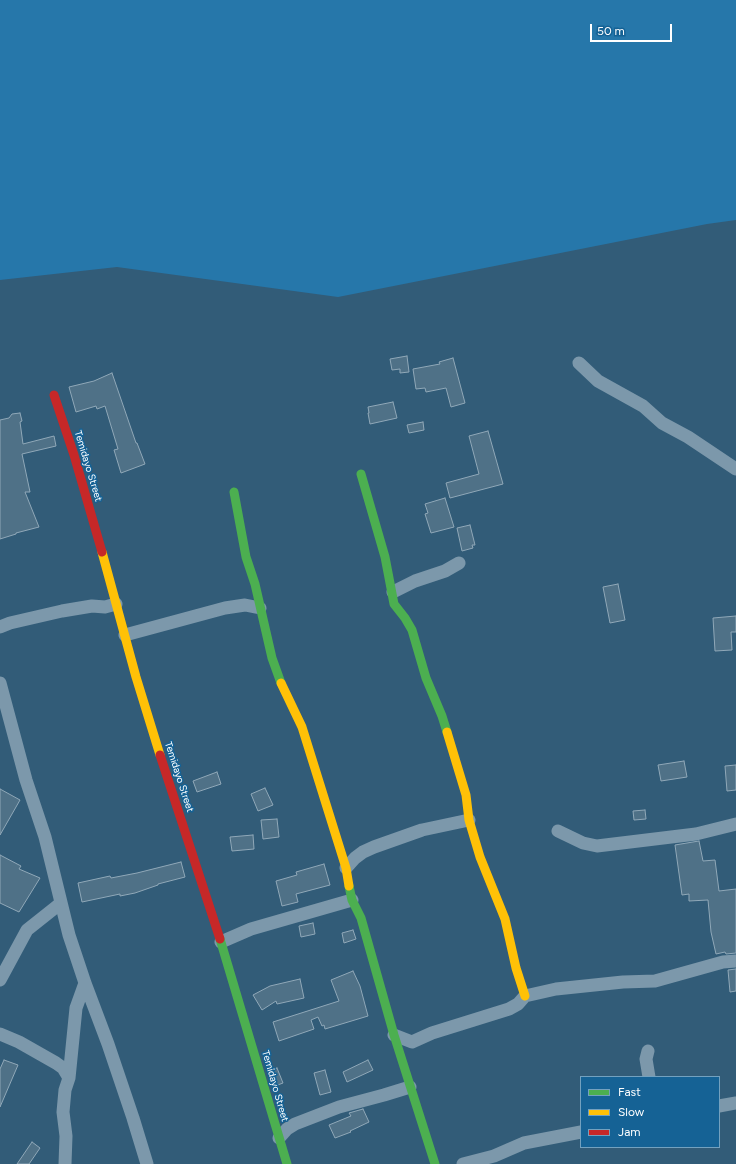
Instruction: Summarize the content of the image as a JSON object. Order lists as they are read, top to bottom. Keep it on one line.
{"streets":{"street":["Temidayo Street"]},"legend":["Fast","Slow","Jam"],"scale_bar":"50 m"}
